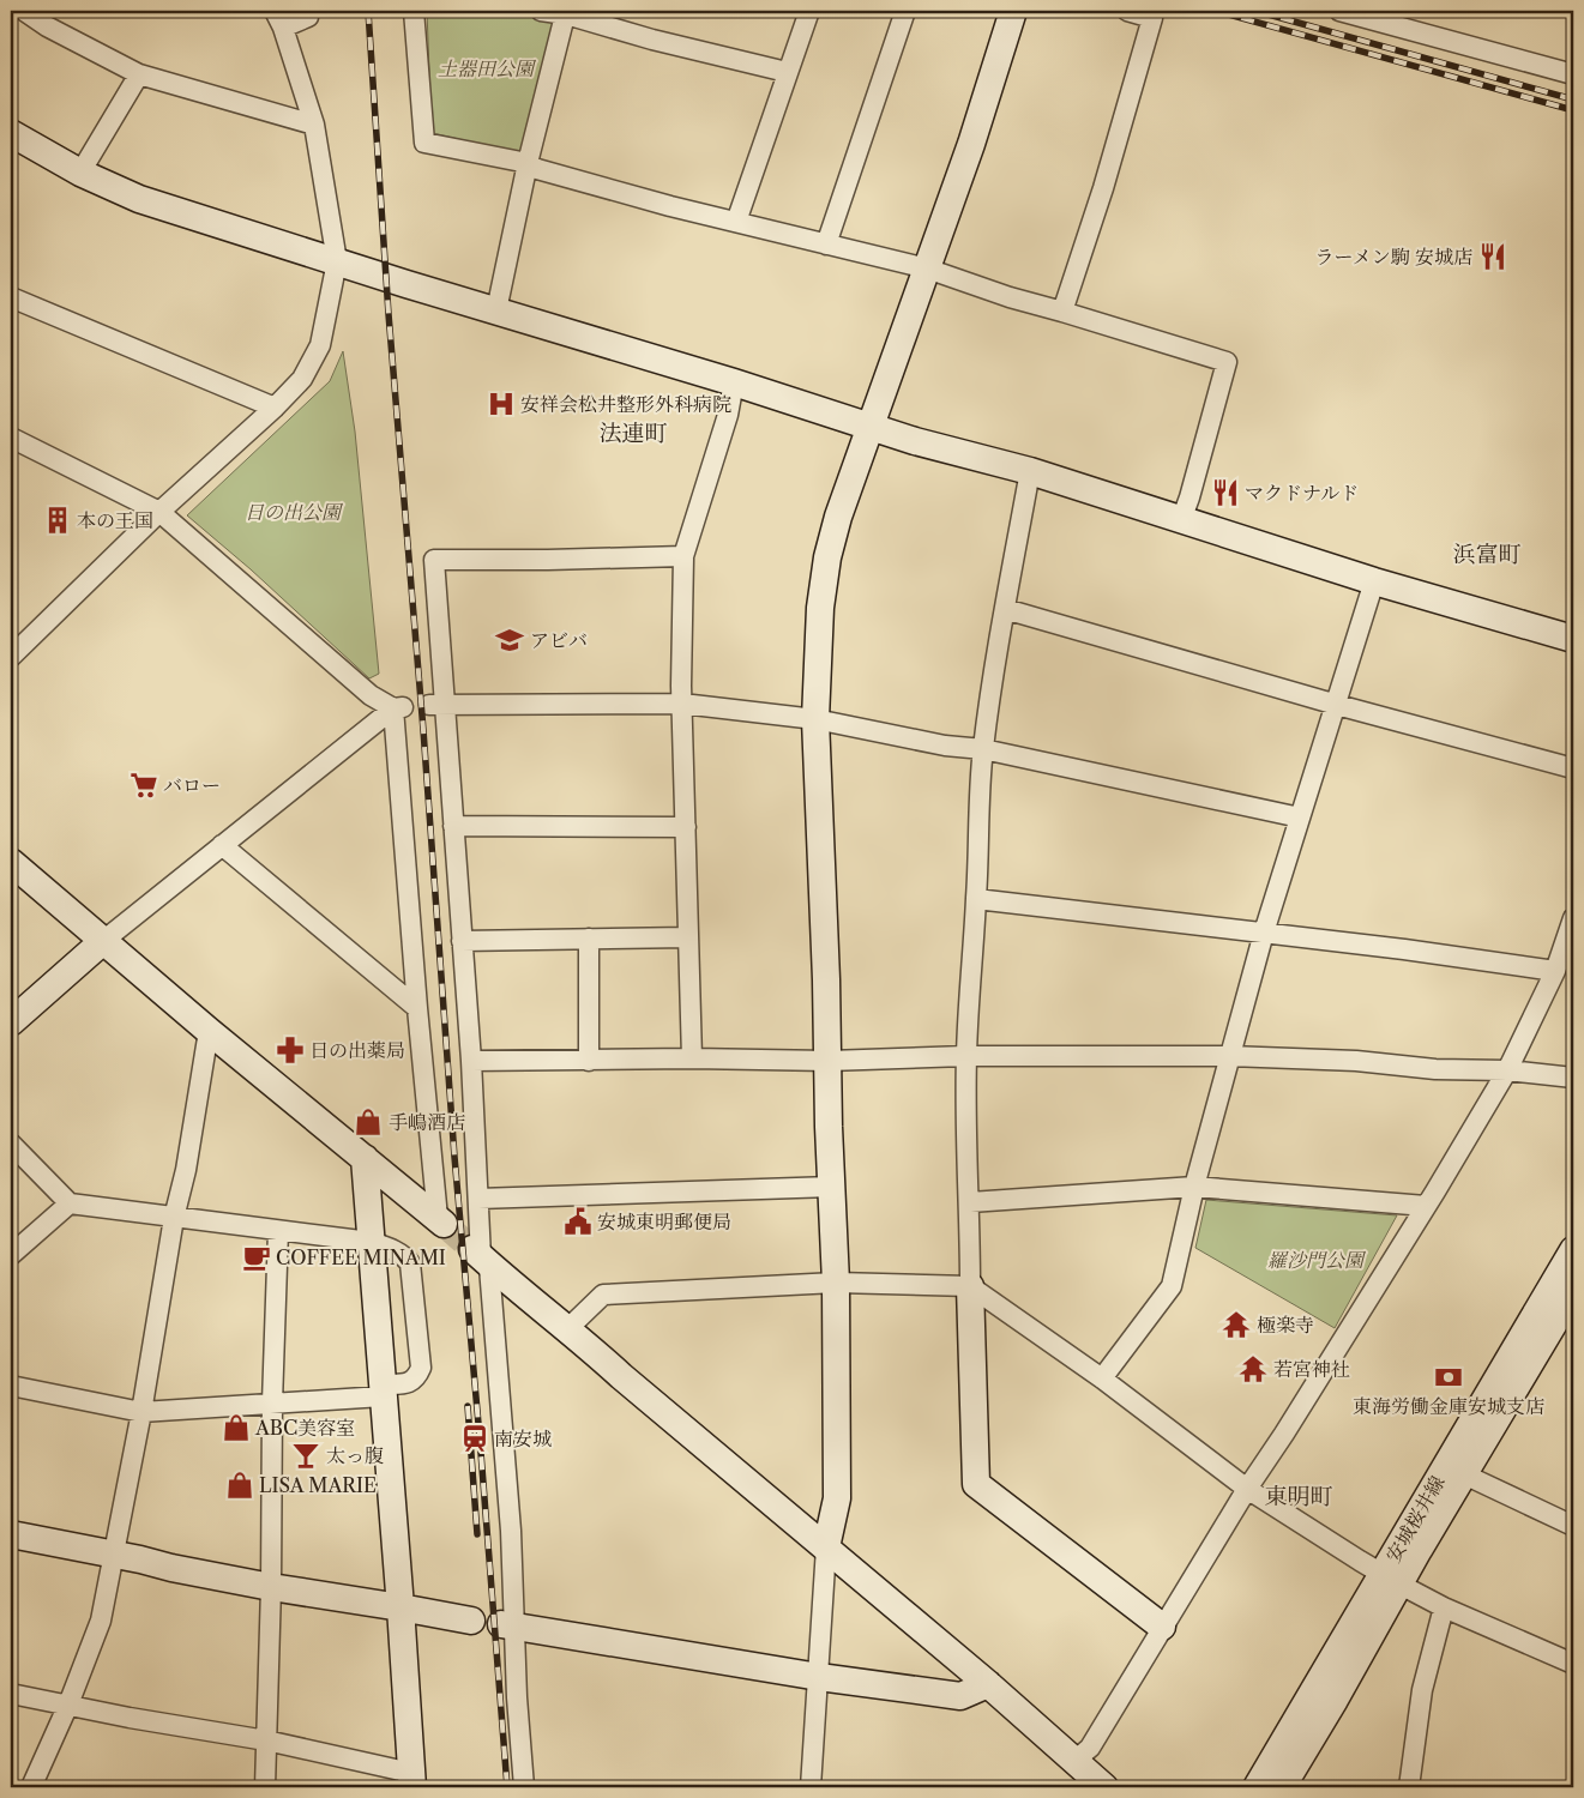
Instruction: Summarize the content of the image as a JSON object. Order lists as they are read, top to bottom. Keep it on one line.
{"streets":{"street":["安城桜井線"]},"districts":["法連町","浜富町","東明町"],"parks":["土器田公園","日の出公園","羅沙門公園"],"places":{"restaurant":["ラーメン駒 安城店","マクドナルド"],"hospital":["安祥会松井整形外科病院"],"building":["本の王国"],"school or university":["アビバ"],"supermarket":["バロー"],"pharmacy":["日の出薬局"],"shop":["手嶋酒店","ABC美容室","LISA MARIE"],"public building":["安城東明郵便局"],"cafe":["COFFEE MINAMI"],"temple":["極楽寺","若宮神社"],"bank":["東海労働金庫安城支店"],"station":["南安城"],"bar":["太っ腹"]}}
